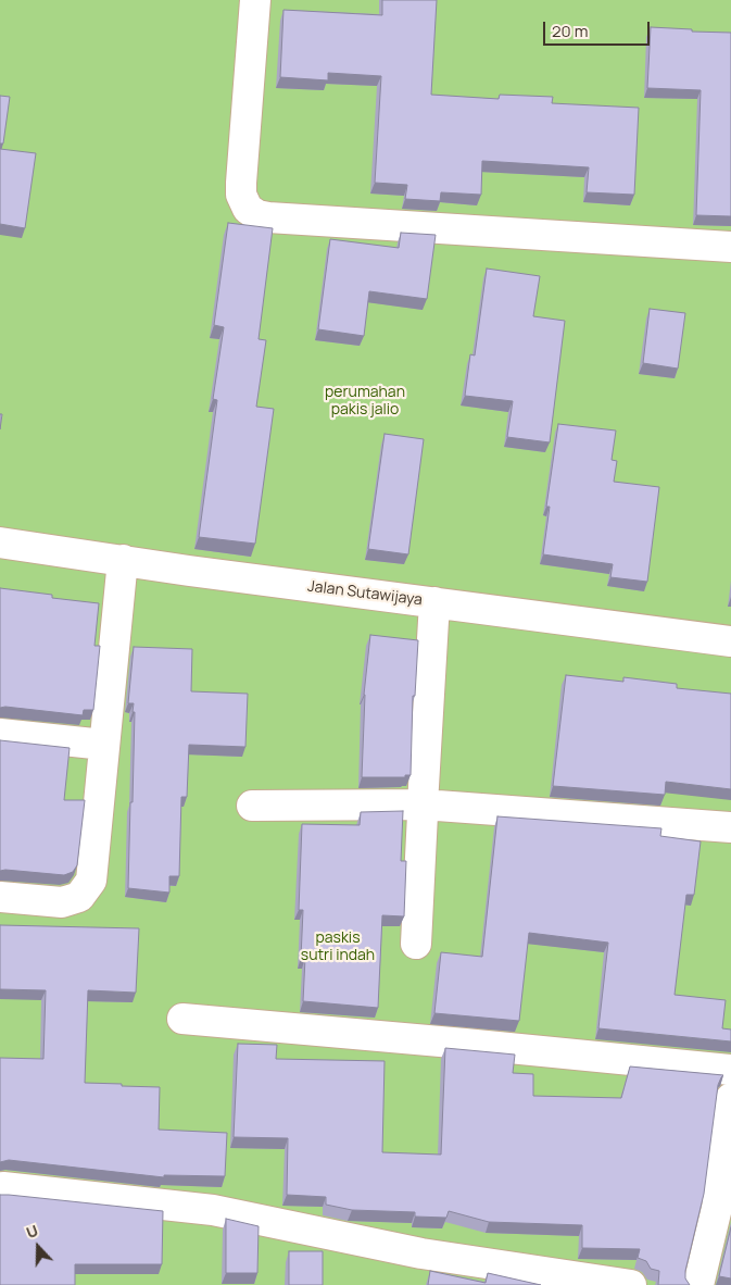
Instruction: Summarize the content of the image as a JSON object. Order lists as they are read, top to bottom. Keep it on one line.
{"streets":{"street":["Jalan Sutawijaya"]},"parks":["perumahan pakis jalio","paskis sutri indah"],"scale_bar":"20 m","north":"top"}
